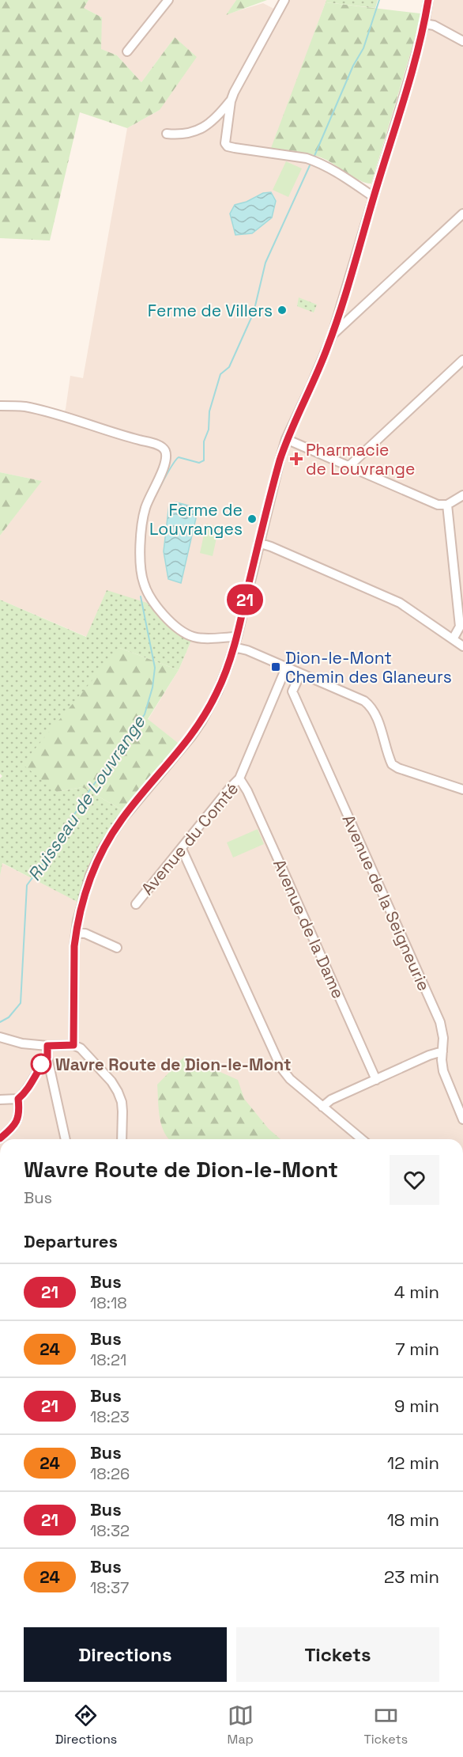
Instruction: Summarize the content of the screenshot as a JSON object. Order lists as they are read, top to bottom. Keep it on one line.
{"streets":{"street":["Avenue du Comté","Avenue de la Seigneurie","Avenue de la Dame"]},"crossings":[["Avenue du Comté","Avenue de la Dame"]],"water":["Ruisseau de Louvrange"],"places":{"other":["Ferme de Villers","Ferme de Louvranges","Wavre Route de Dion-le-Mont"],"health":["Pharmacie de Louvrange"],"transit":["Dion-le-Mont Chemin des Glaneurs"]},"lines":["bus line 21"],"page":{"on_map":"21","heading":[["Wavre Route de Dion-le-Mont","Bus"],"Departures"],"list":[{"mark":"21","name":"Bus","note":"18:18","value":"4 min"},{"mark":"24","name":"Bus","note":"18:21","value":"7 min"},{"mark":"21","name":"Bus","note":"18:23","value":"9 min"},{"mark":"24","name":"Bus","note":"18:26","value":"12 min"},{"mark":"21","name":"Bus","note":"18:32","value":"18 min"},{"mark":"24","name":"Bus","note":"18:37","value":"23 min"}],"buttons":["Directions","Tickets"],"tabs":["Directions","Map","Tickets"]}}
